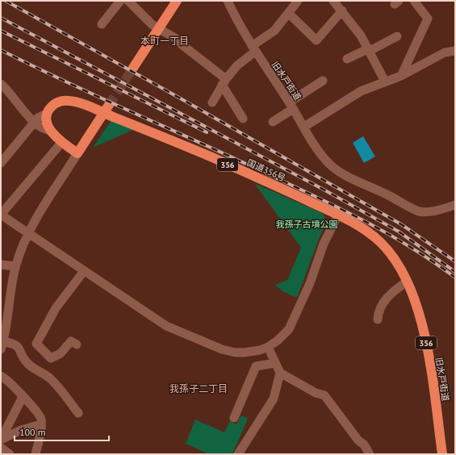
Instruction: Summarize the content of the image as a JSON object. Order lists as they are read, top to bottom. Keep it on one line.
{"streets":{"highway":["旧水戸街道","356","国道356号"]},"crossings":[["旧水戸街道","国道356号"]],"districts":["本町一丁目","我孫子二丁目"],"parks":["我孫子古墳公園"],"scale_bar":"100 m"}
